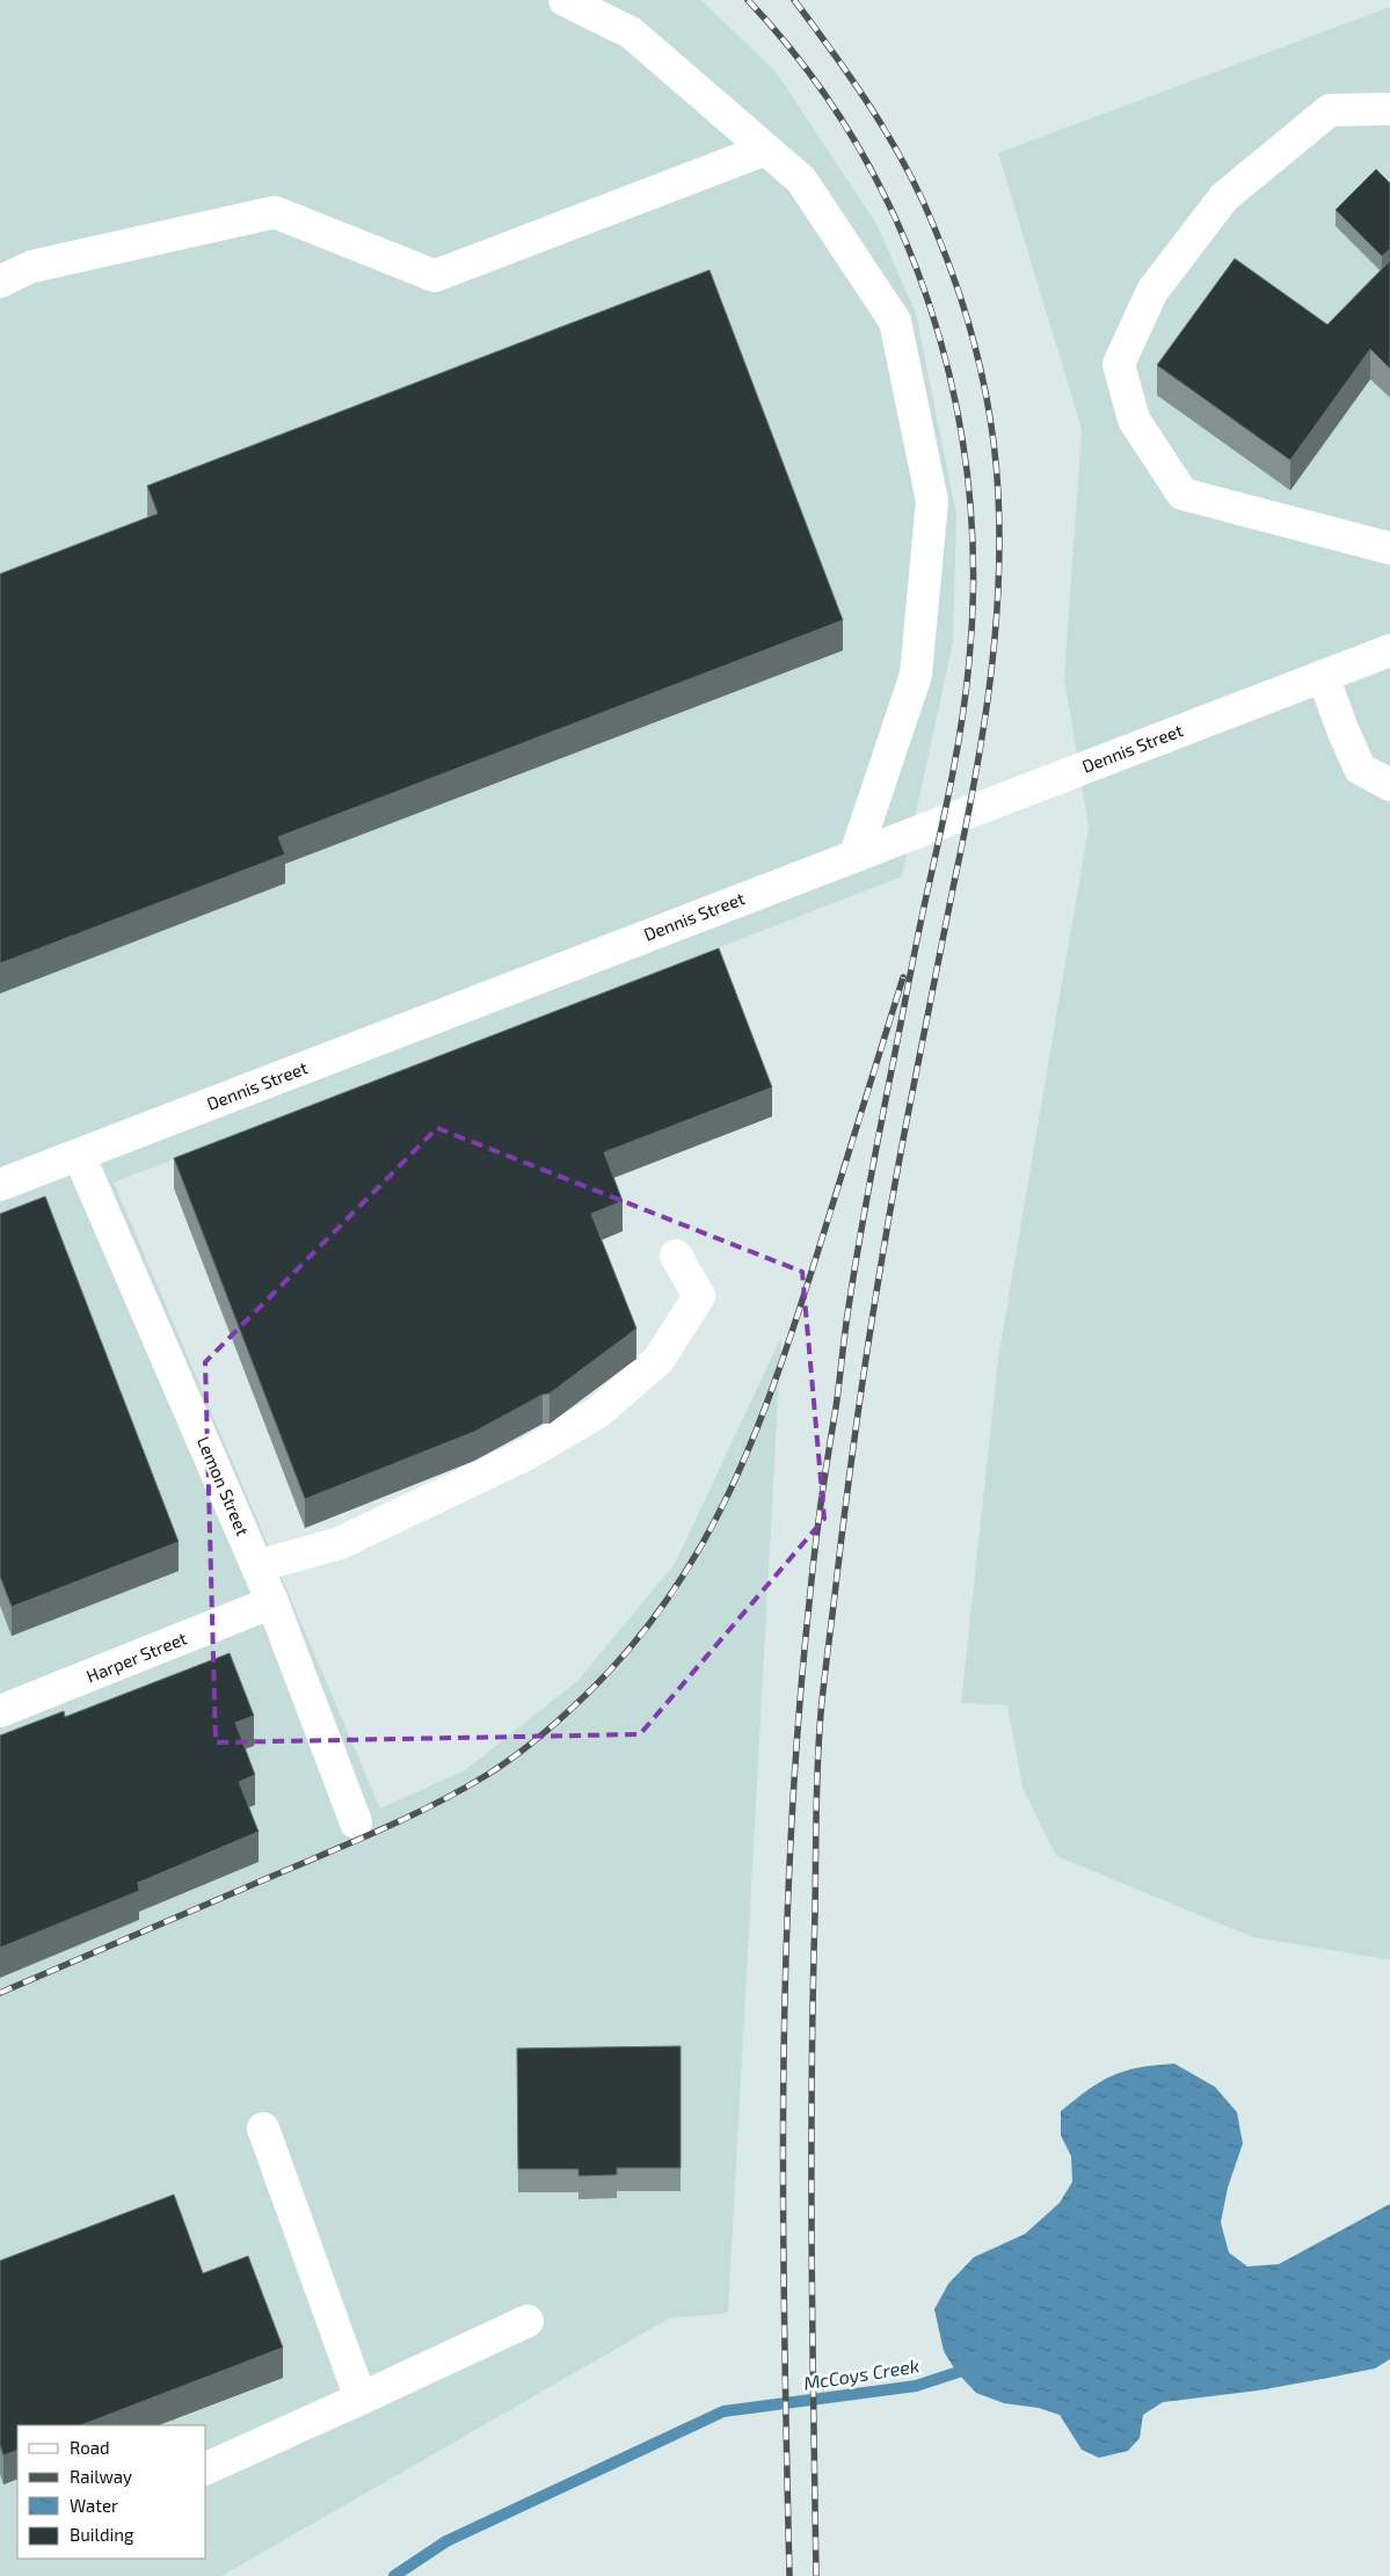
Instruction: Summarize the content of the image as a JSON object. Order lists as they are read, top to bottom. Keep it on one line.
{"streets":{"street":["Dennis Street","Lemon Street","Harper Street"]},"crossings":[["Dennis Street","Lemon Street"],["Lemon Street","Harper Street"]],"water":["McCoys Creek"],"legend":["Road","Railway","Water","Building"]}
